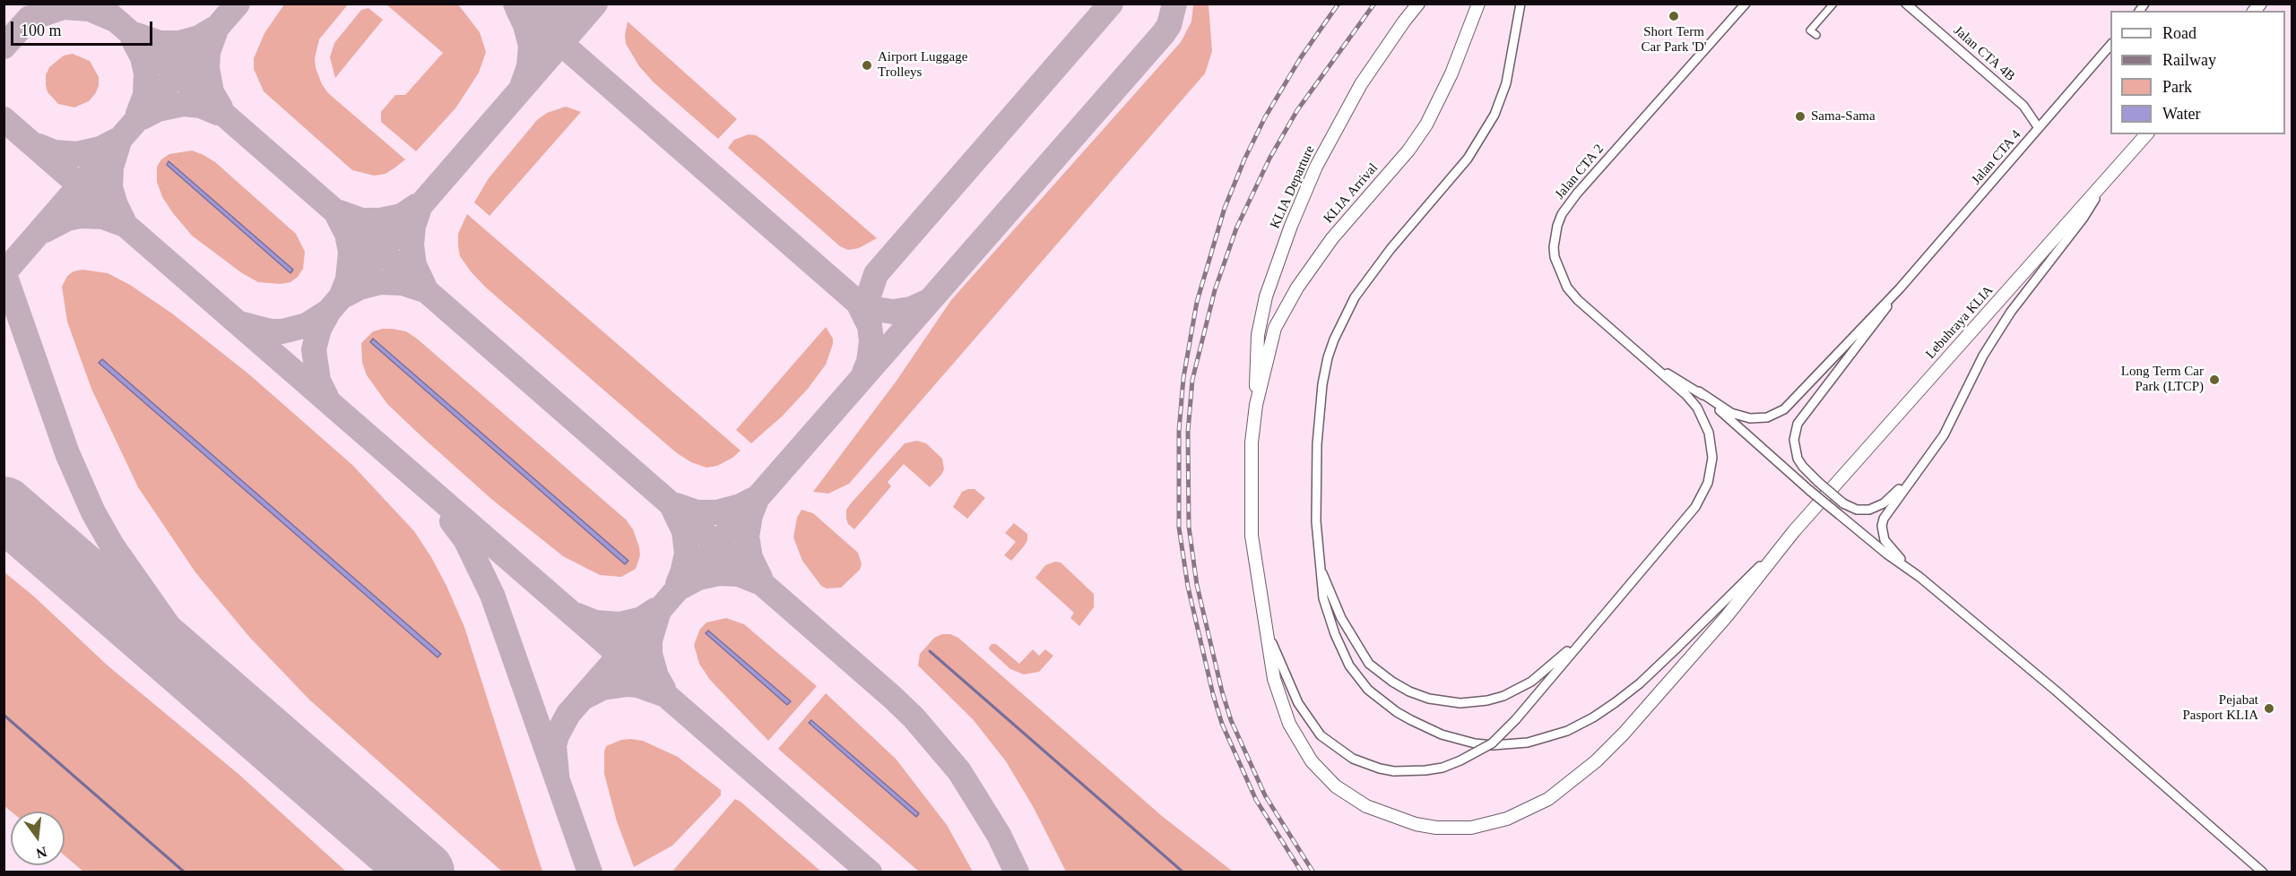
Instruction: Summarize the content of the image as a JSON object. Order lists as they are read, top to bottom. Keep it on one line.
{"streets":{"main road":["KLIA Departure","KLIA Arrival","Lebuhraya KLIA"],"street":["Jalan CTA 4B","Jalan CTA 4","Jalan CTA 2"]},"crossings":[["Jalan CTA 4B","Jalan CTA 4"],["KLIA Departure","KLIA Arrival"],["KLIA Departure","Lebuhraya KLIA"],["KLIA Arrival","Lebuhraya KLIA"]],"places":["Short Term Car Park 'D'","Airport Luggage Trolleys","Sama-Sama","Long Term Car Park (LTCP)","Pejabat Pasport KLIA"],"legend":["Road","Railway","Park","Water"],"scale_bar":"100 m","north":"bottom"}
